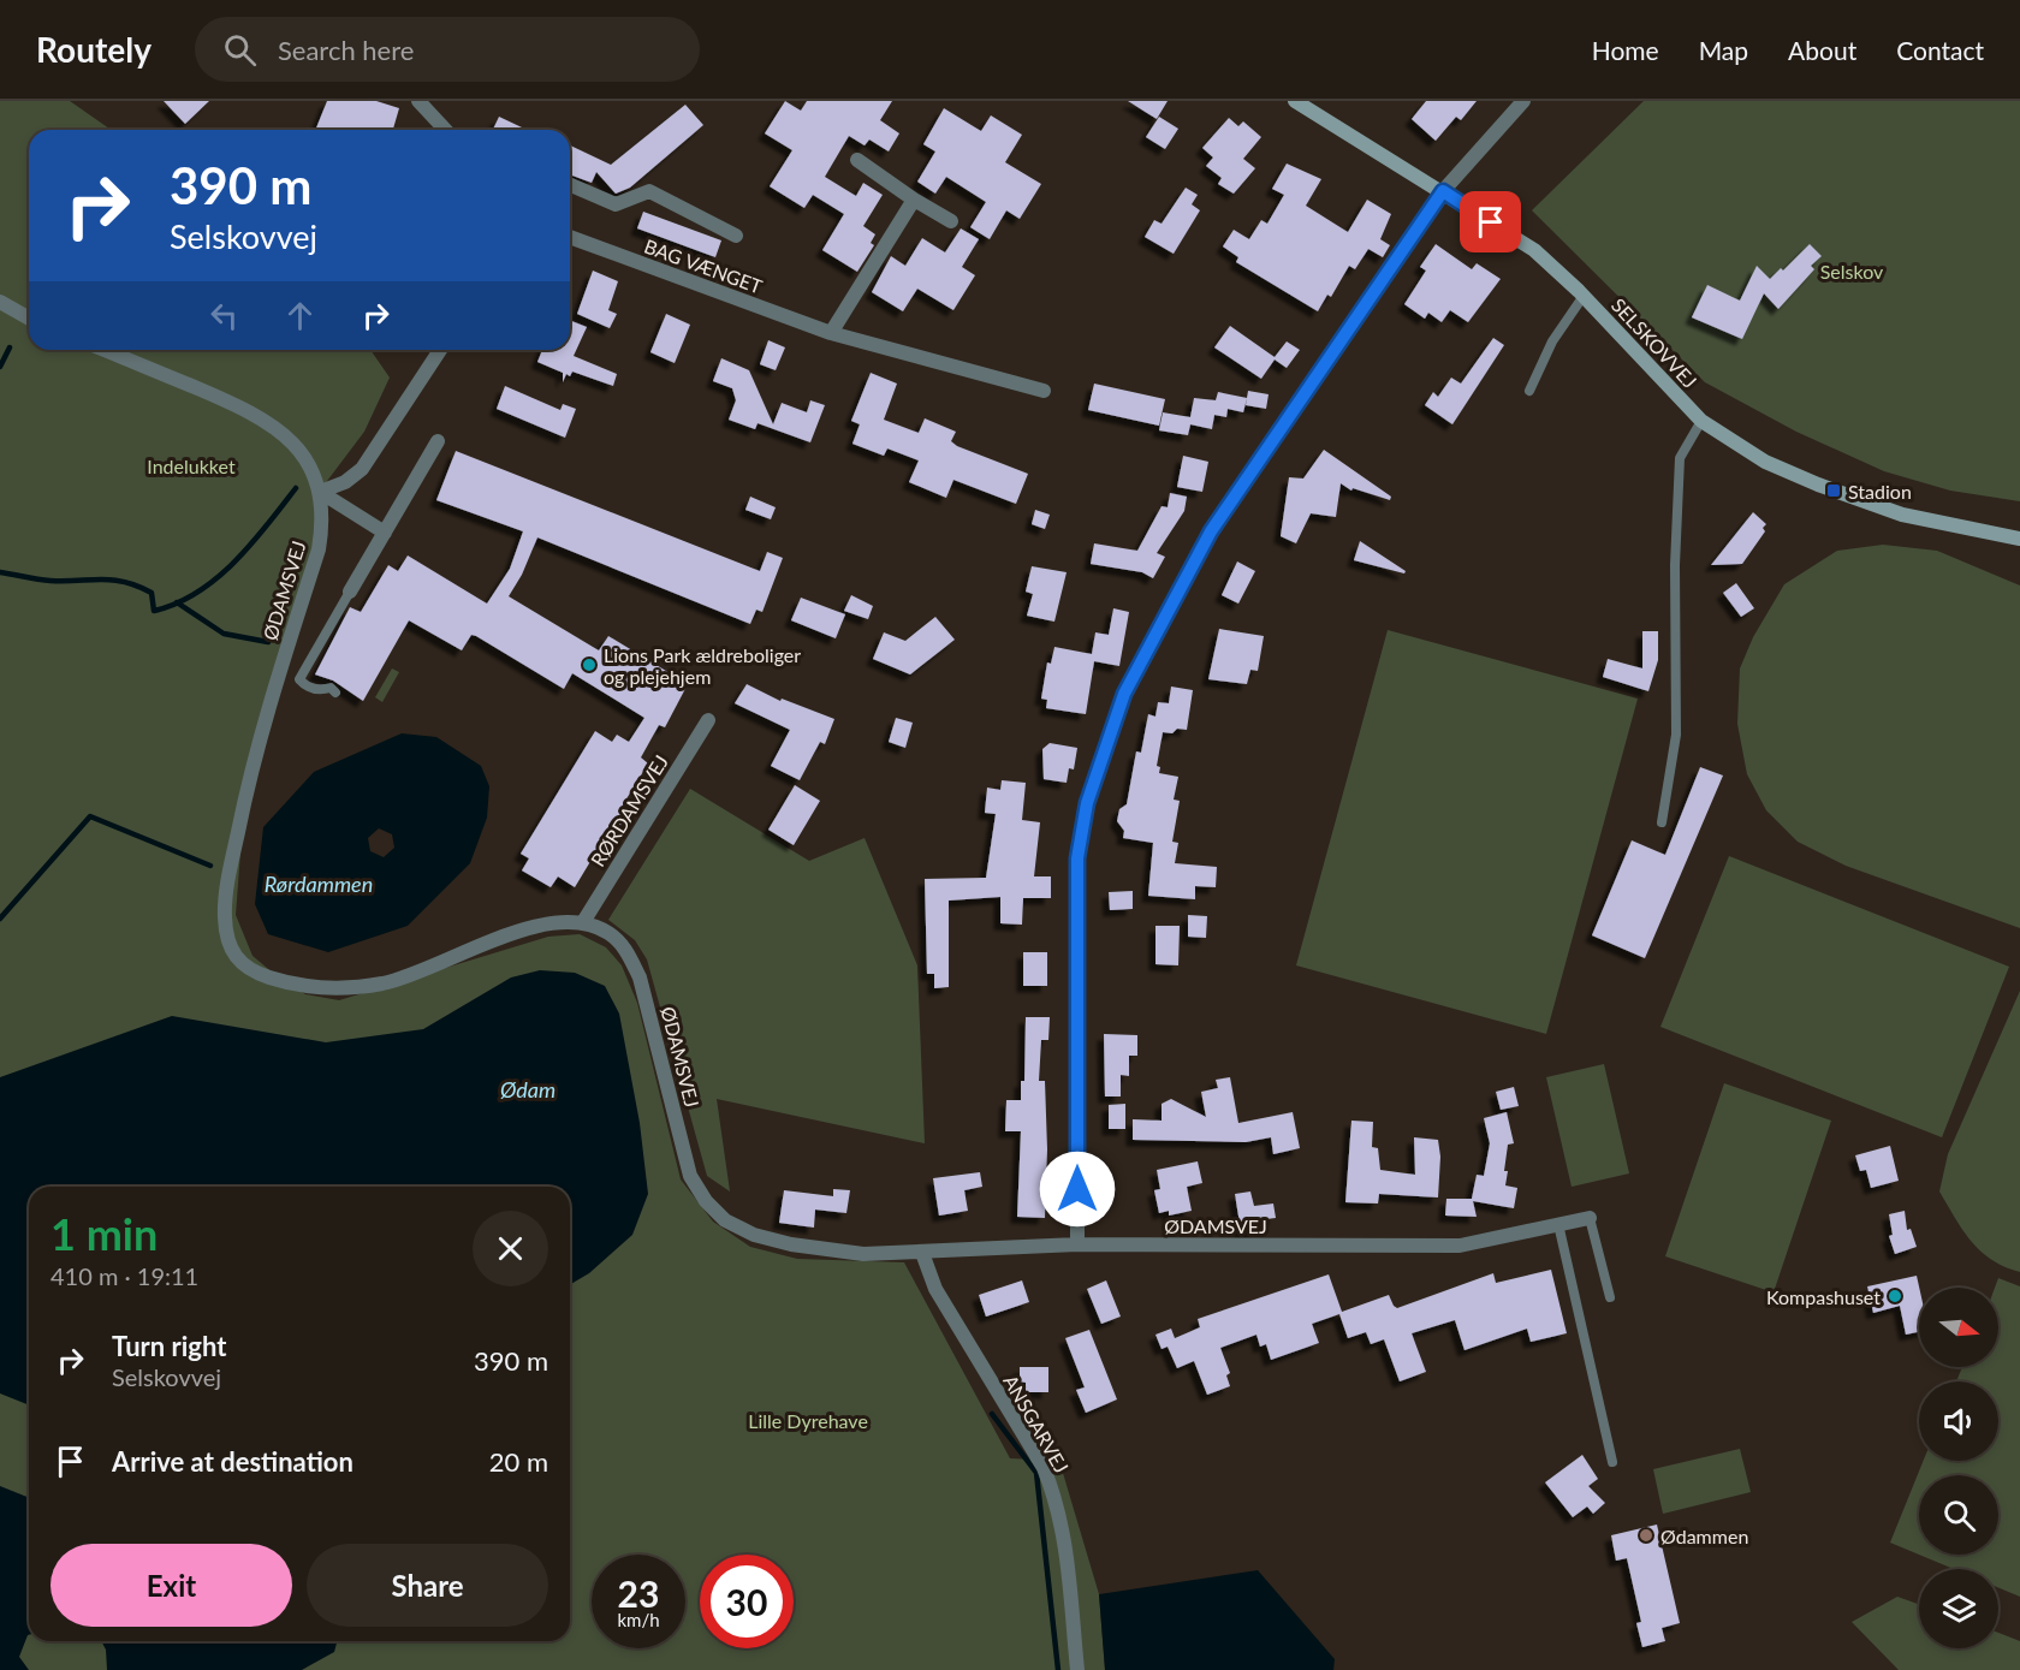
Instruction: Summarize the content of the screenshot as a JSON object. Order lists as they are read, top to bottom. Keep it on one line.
{"streets":{"street":["BAG VÆNGET","SELSKOVVEJ","ØDAMSVEJ","RØRDAMSVEJ","ANSGARVEJ"]},"crossings":[["ØDAMSVEJ","RØRDAMSVEJ"],["ØDAMSVEJ","ANSGARVEJ"]],"water":["Rørdammen","Ødam"],"parks":["Selskov","Indelukket","Lille Dyrehave"],"places":{"transit":["Stadion"],"other":["Lions Park ældreboliger og plejehjem","Kompashuset","Ødammen"]},"north":"right","page":{"header":"Routely","search":"Search here","nav":["Home","Map","About","Contact"],"turn":["390 m","Selskovvej"],"heading":["1 min","410 m · 19:11"],"list":[{"name":"Turn right","note":"Selskovvej","value":"390 m"},{"name":"Arrive at destination","value":"20 m"}],"buttons":["Exit","Share"],"speed":"23 km/h","limit":"30"}}
